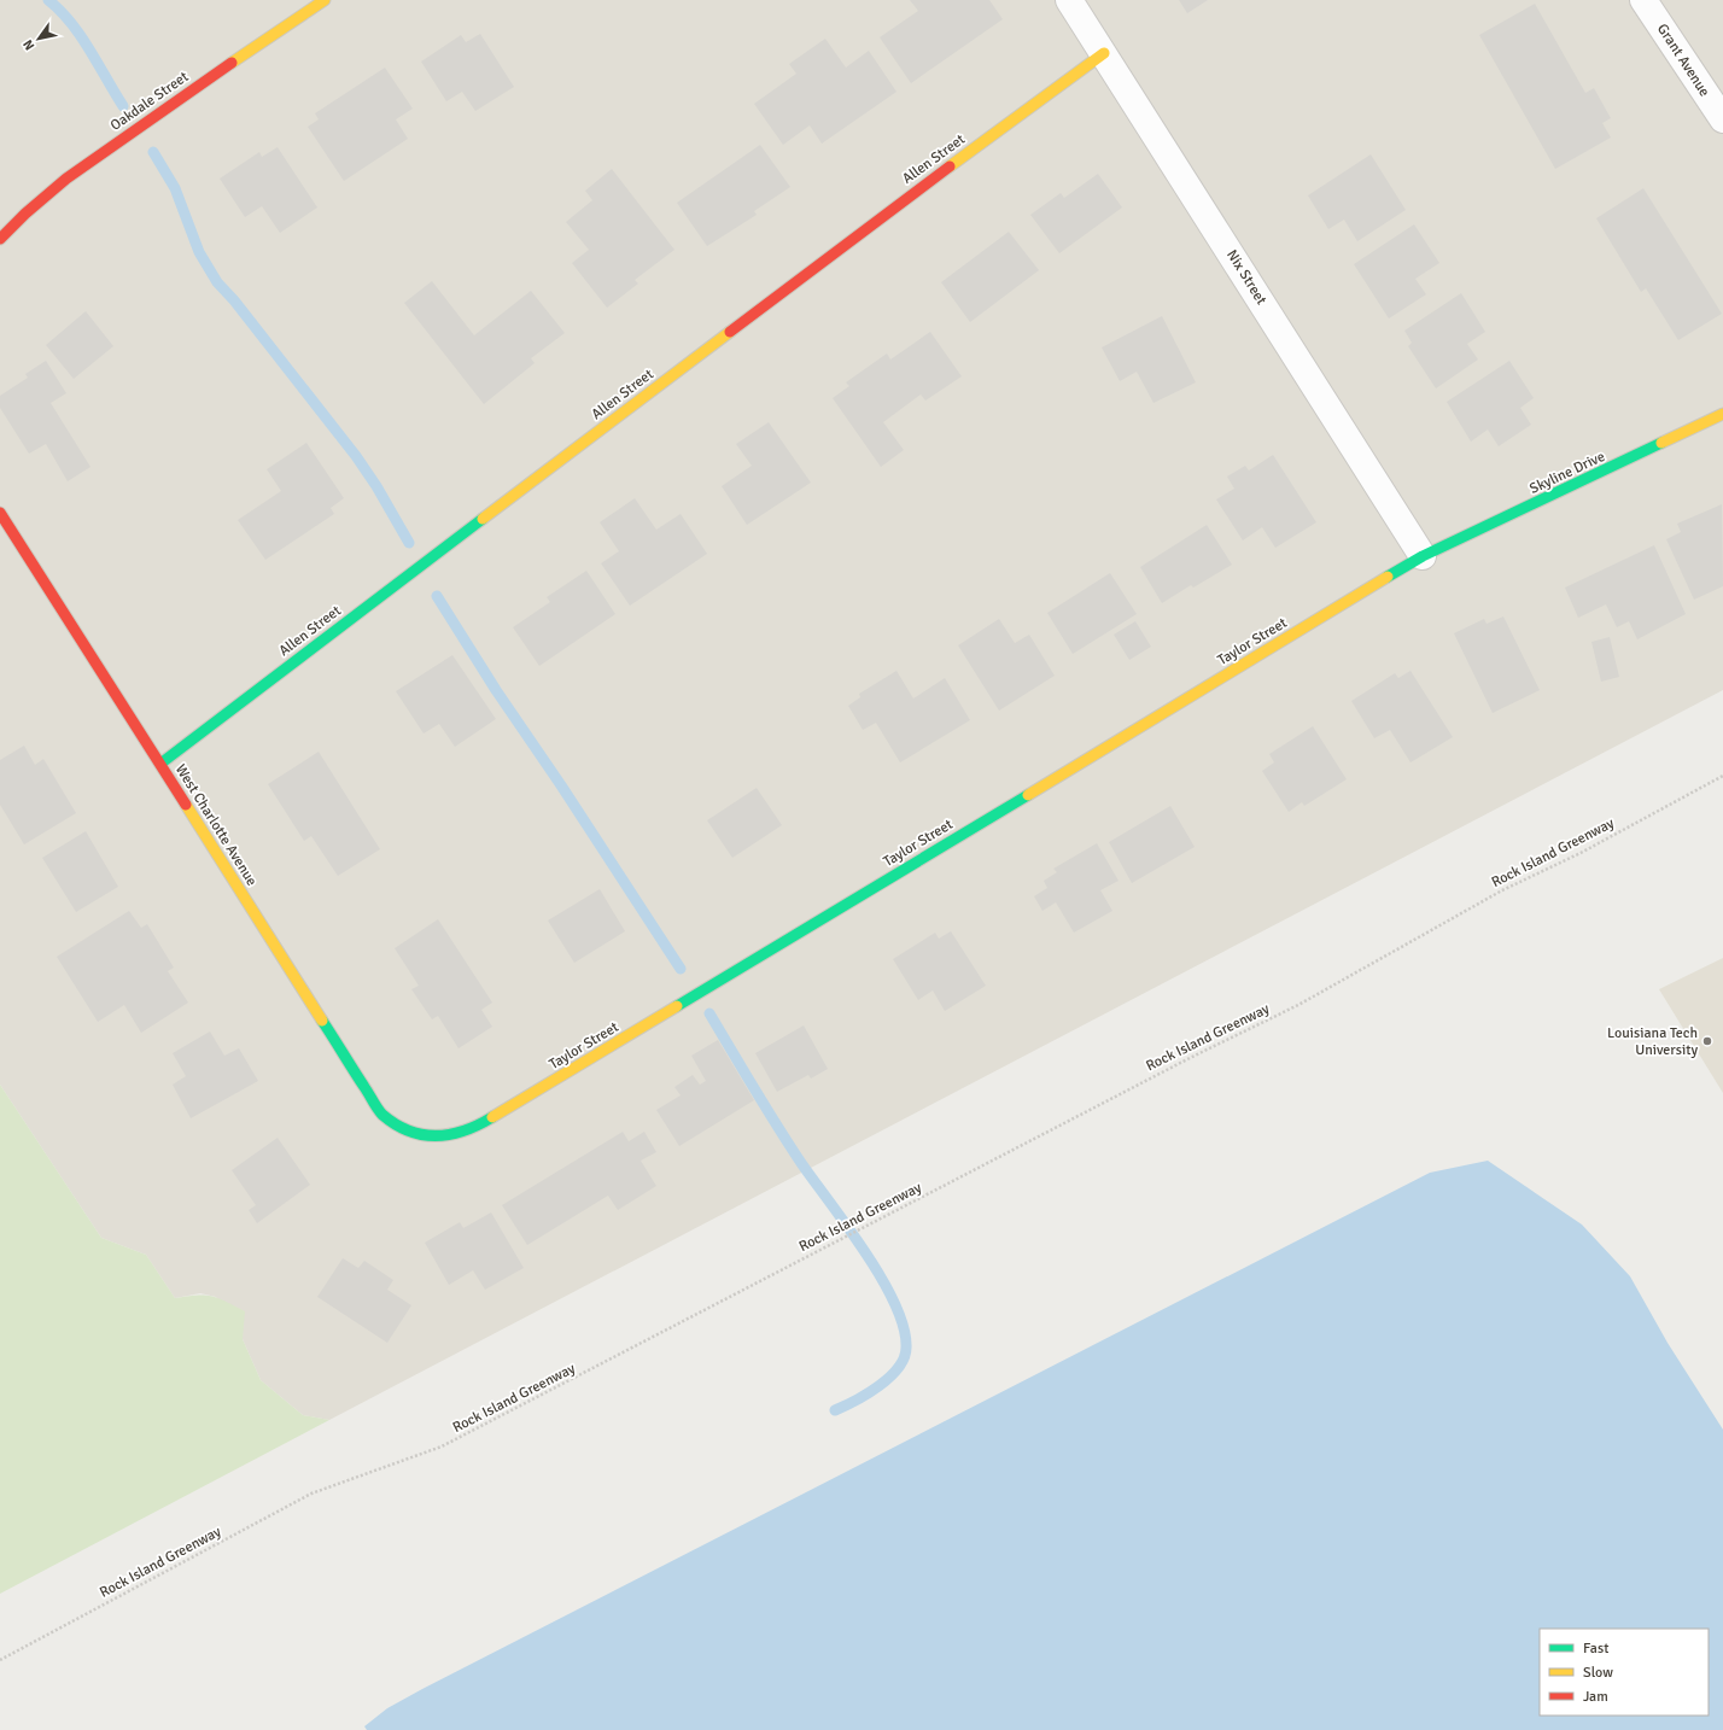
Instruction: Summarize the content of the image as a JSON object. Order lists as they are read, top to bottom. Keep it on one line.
{"streets":{"street":["Grant Avenue","Oakdale Street","Allen Street","Nix Street","Skyline Drive","Taylor Street","West Charlotte Avenue"],"path":["Rock Island Greenway"]},"crossings":[["Allen Street","Nix Street"],["Allen Street","West Charlotte Avenue"],["Nix Street","Skyline Drive"],["Nix Street","Taylor Street"],["Skyline Drive","Taylor Street"],["Taylor Street","West Charlotte Avenue"]],"places":["Louisiana Tech University"],"legend":["Fast","Slow","Jam"],"north":"bottom left"}
